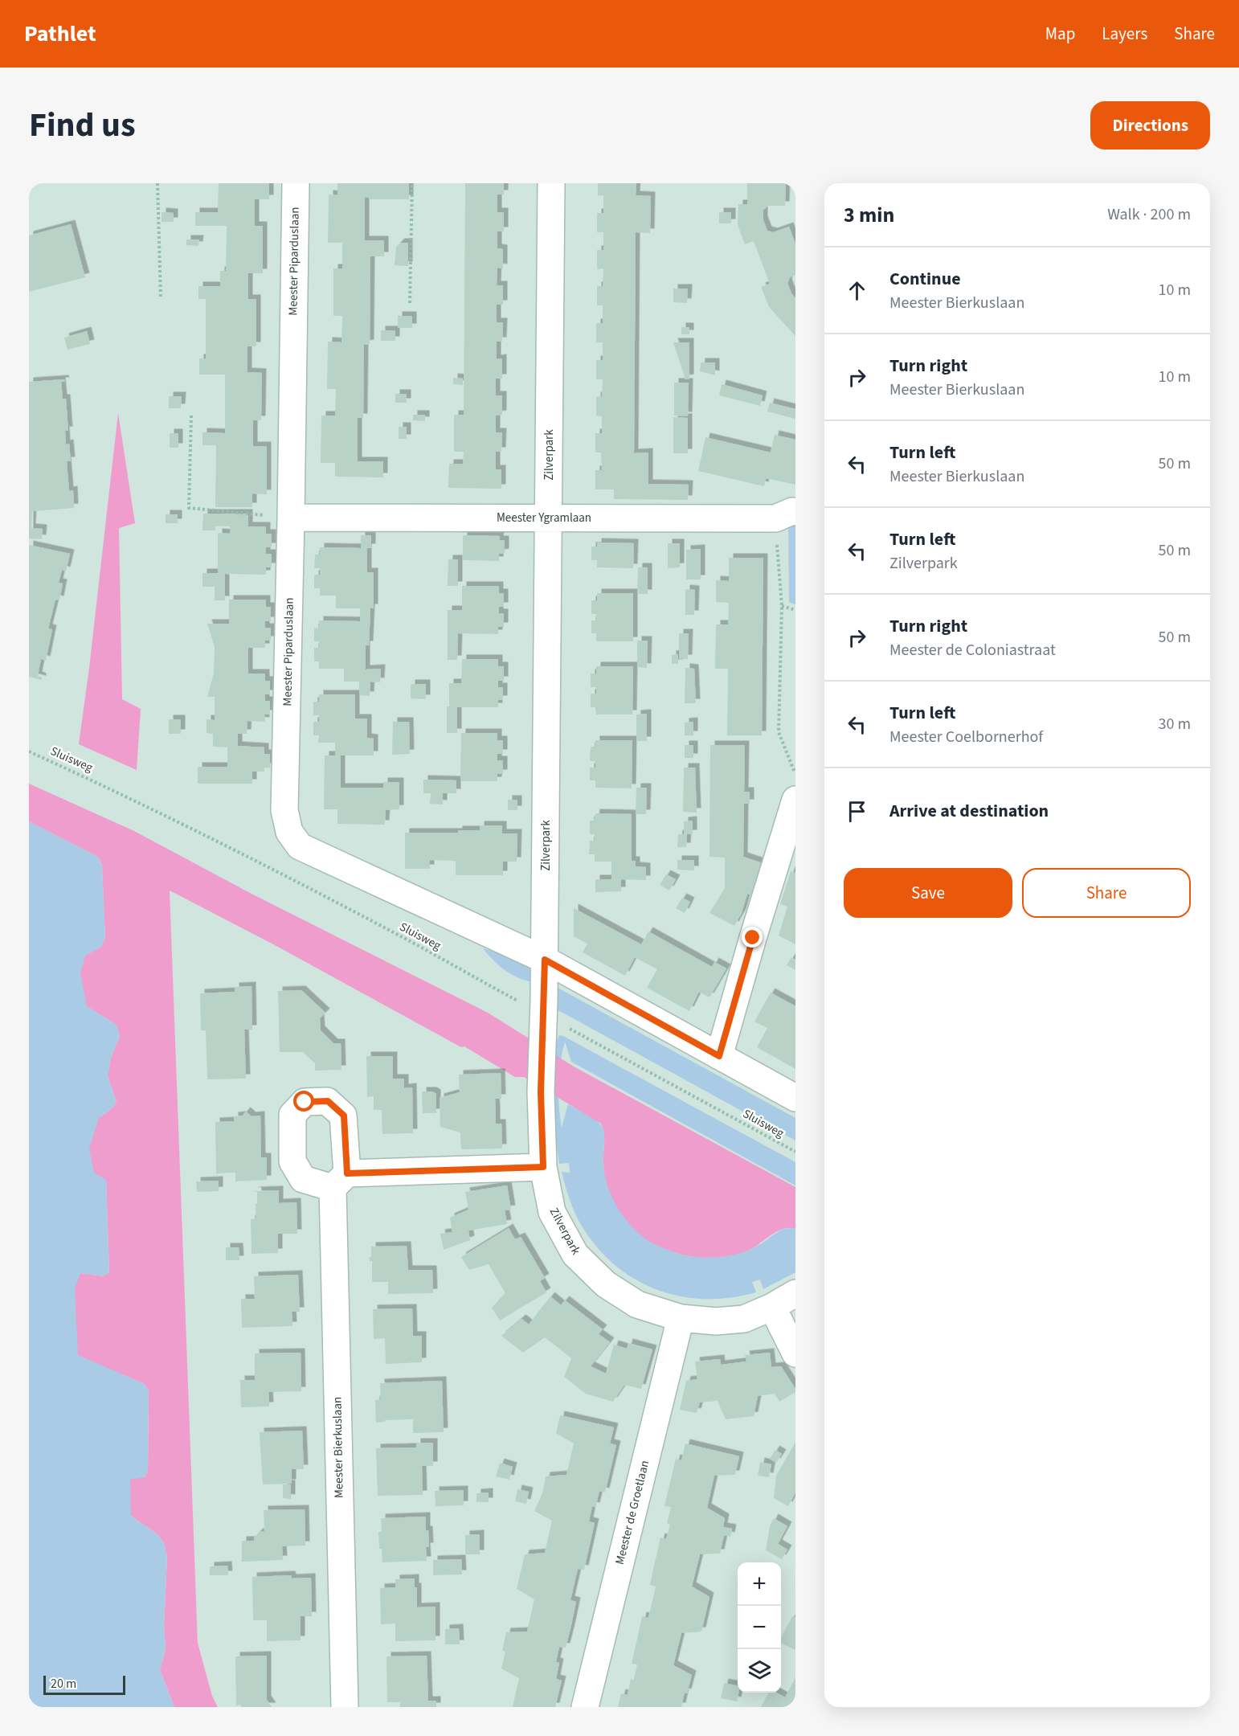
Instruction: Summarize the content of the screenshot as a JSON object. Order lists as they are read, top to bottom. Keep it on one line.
{"streets":{"street":["Meester Piparduslaan","Zilverpark","Meester Ygramlaan","Meester Bierkuslaan","Meester de Groetlaan"],"path":["Sluisweg"]},"crossings":[["Meester Piparduslaan","Zilverpark"],["Meester Piparduslaan","Meester Ygramlaan"],["Zilverpark","Meester Ygramlaan"],["Zilverpark","Sluisweg"],["Zilverpark","Meester Bierkuslaan"],["Zilverpark","Meester de Groetlaan"]],"scale_bar":"20 m","page":{"header":"Pathlet","nav":["Map","Layers","Share"],"title":"Find us","buttons":["Directions",["Save","Share"]],"heading":["3 min","Walk · 200 m"],"list":[["Continue","Meester Bierkuslaan","10 m"],["Turn right","Meester Bierkuslaan","10 m"],["Turn left","Meester Bierkuslaan","50 m"],["Turn left","Zilverpark","50 m"],["Turn right","Meester de Coloniastraat","50 m"],["Turn left","Meester Coelbornerhof","30 m"],"Arrive at destination"],"map_buttons":["+","−"],"scale":"20 m"}}
